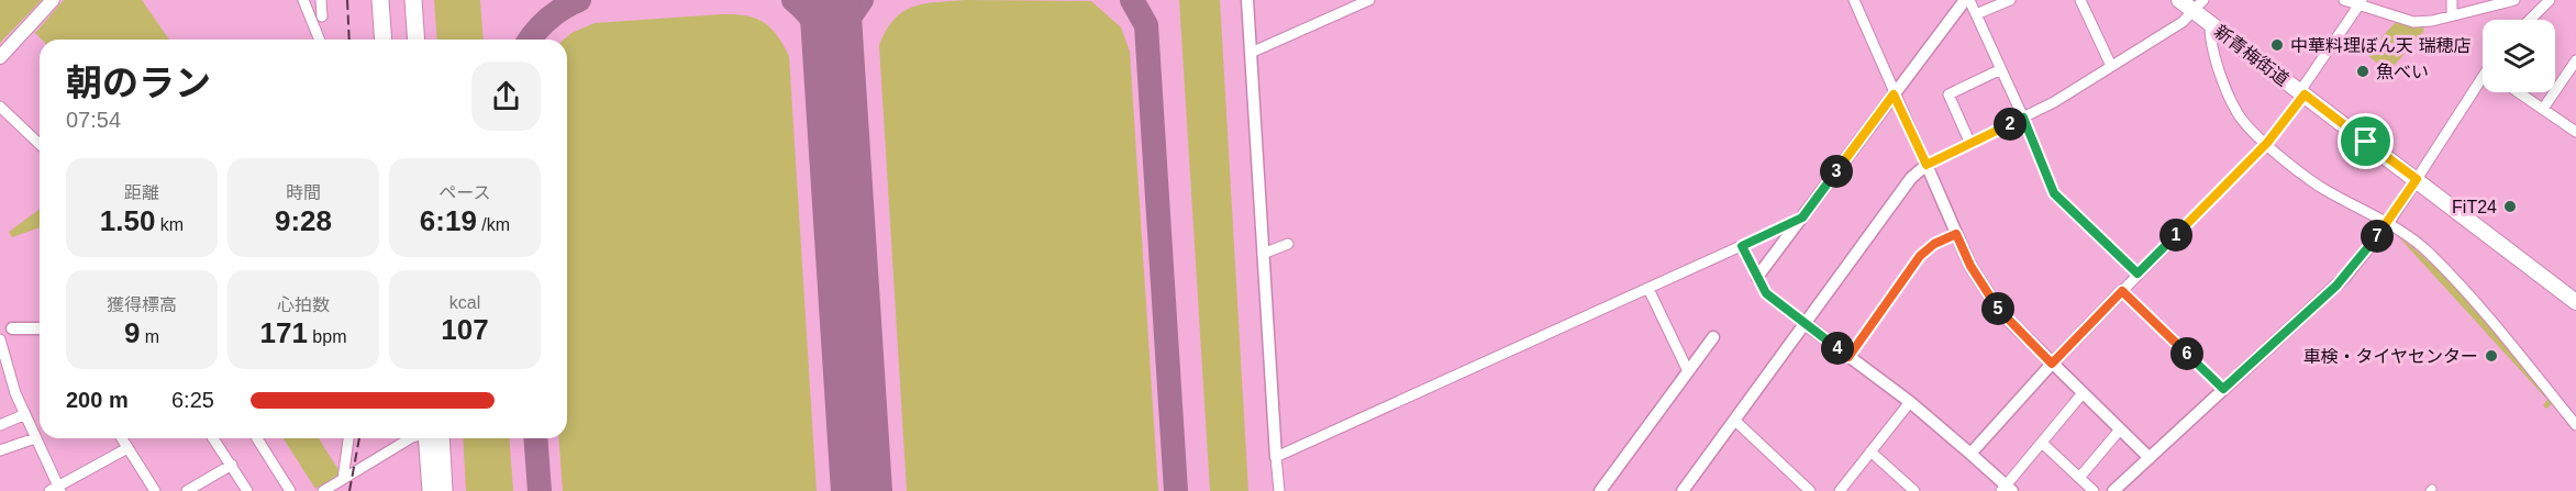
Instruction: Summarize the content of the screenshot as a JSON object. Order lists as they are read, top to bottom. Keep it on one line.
{"streets":{"main road":["新青梅街道"]},"places":["中華料理ぼん天 瑞穂店","魚べい","FiT24","車検・タイヤセンター"],"page":{"heading":["朝のラン","07:54"],"pins":["2","3","1","7","5","4","6"],"stats":[["距離","1.50 km"],["時間","9:28"],["ペース","6:19 /km"],["獲得標高","9 m"],["心拍数","171 bpm"],["kcal","107"]],"list":[{"name":"200 m","note":"6:25"}]}}
